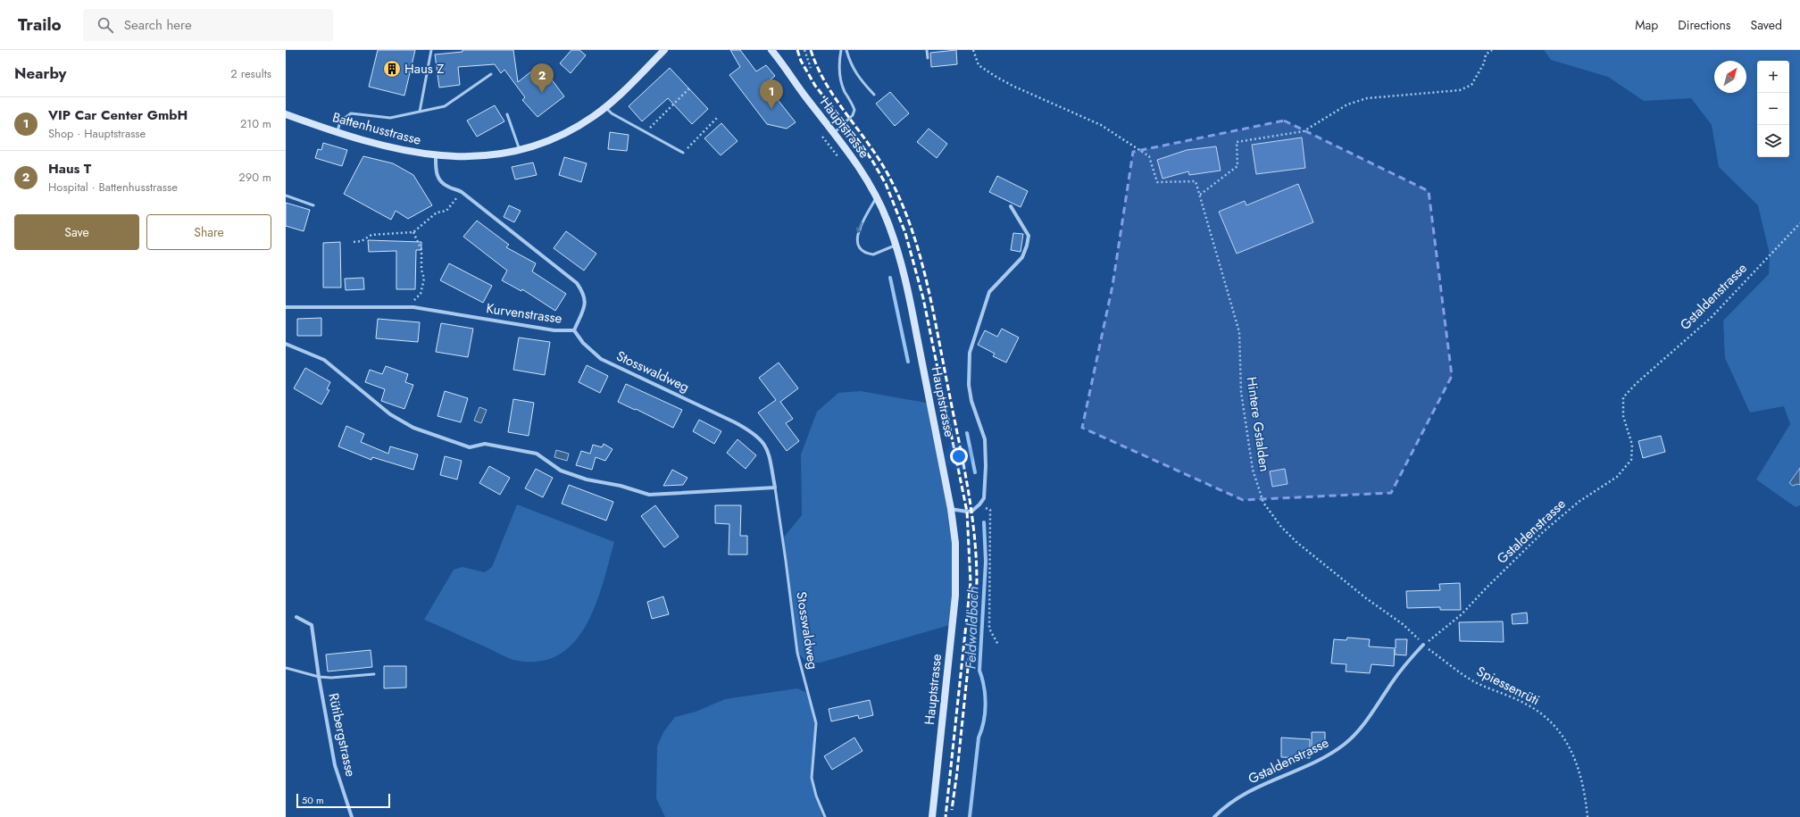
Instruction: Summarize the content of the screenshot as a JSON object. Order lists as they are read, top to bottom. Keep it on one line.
{"streets":{"street":["Hauptstrasse","Battenhusstrasse","Gstaldenstrasse","Kurvenstrasse","Stosswaldweg","Rütibergstrasse"],"path":["Hintere Gstalden","Spiessenrüti"]},"crossings":[["Battenhusstrasse","Kurvenstrasse"],["Gstaldenstrasse","Hintere Gstalden"],["Gstaldenstrasse","Spiessenrüti"],["Kurvenstrasse","Stosswaldweg"],["Hintere Gstalden","Spiessenrüti"]],"water":["Feldwaldbach"],"places":{"building":["Haus Z"]},"scale_bar":"50 m","north":"top right","page":{"header":"Trailo","search":"Search here","nav":["Map","Directions","Saved"],"heading":["Nearby","2 results"],"map_buttons":["+","−"],"pins":["2","1"],"list":[{"mark":"1","name":"VIP Car Center GmbH","note":"Shop · Hauptstrasse","value":"210 m"},{"mark":"2","name":"Haus T","note":"Hospital · Battenhusstrasse","value":"290 m"}],"buttons":["Save","Share"],"scale":"50 m"}}
